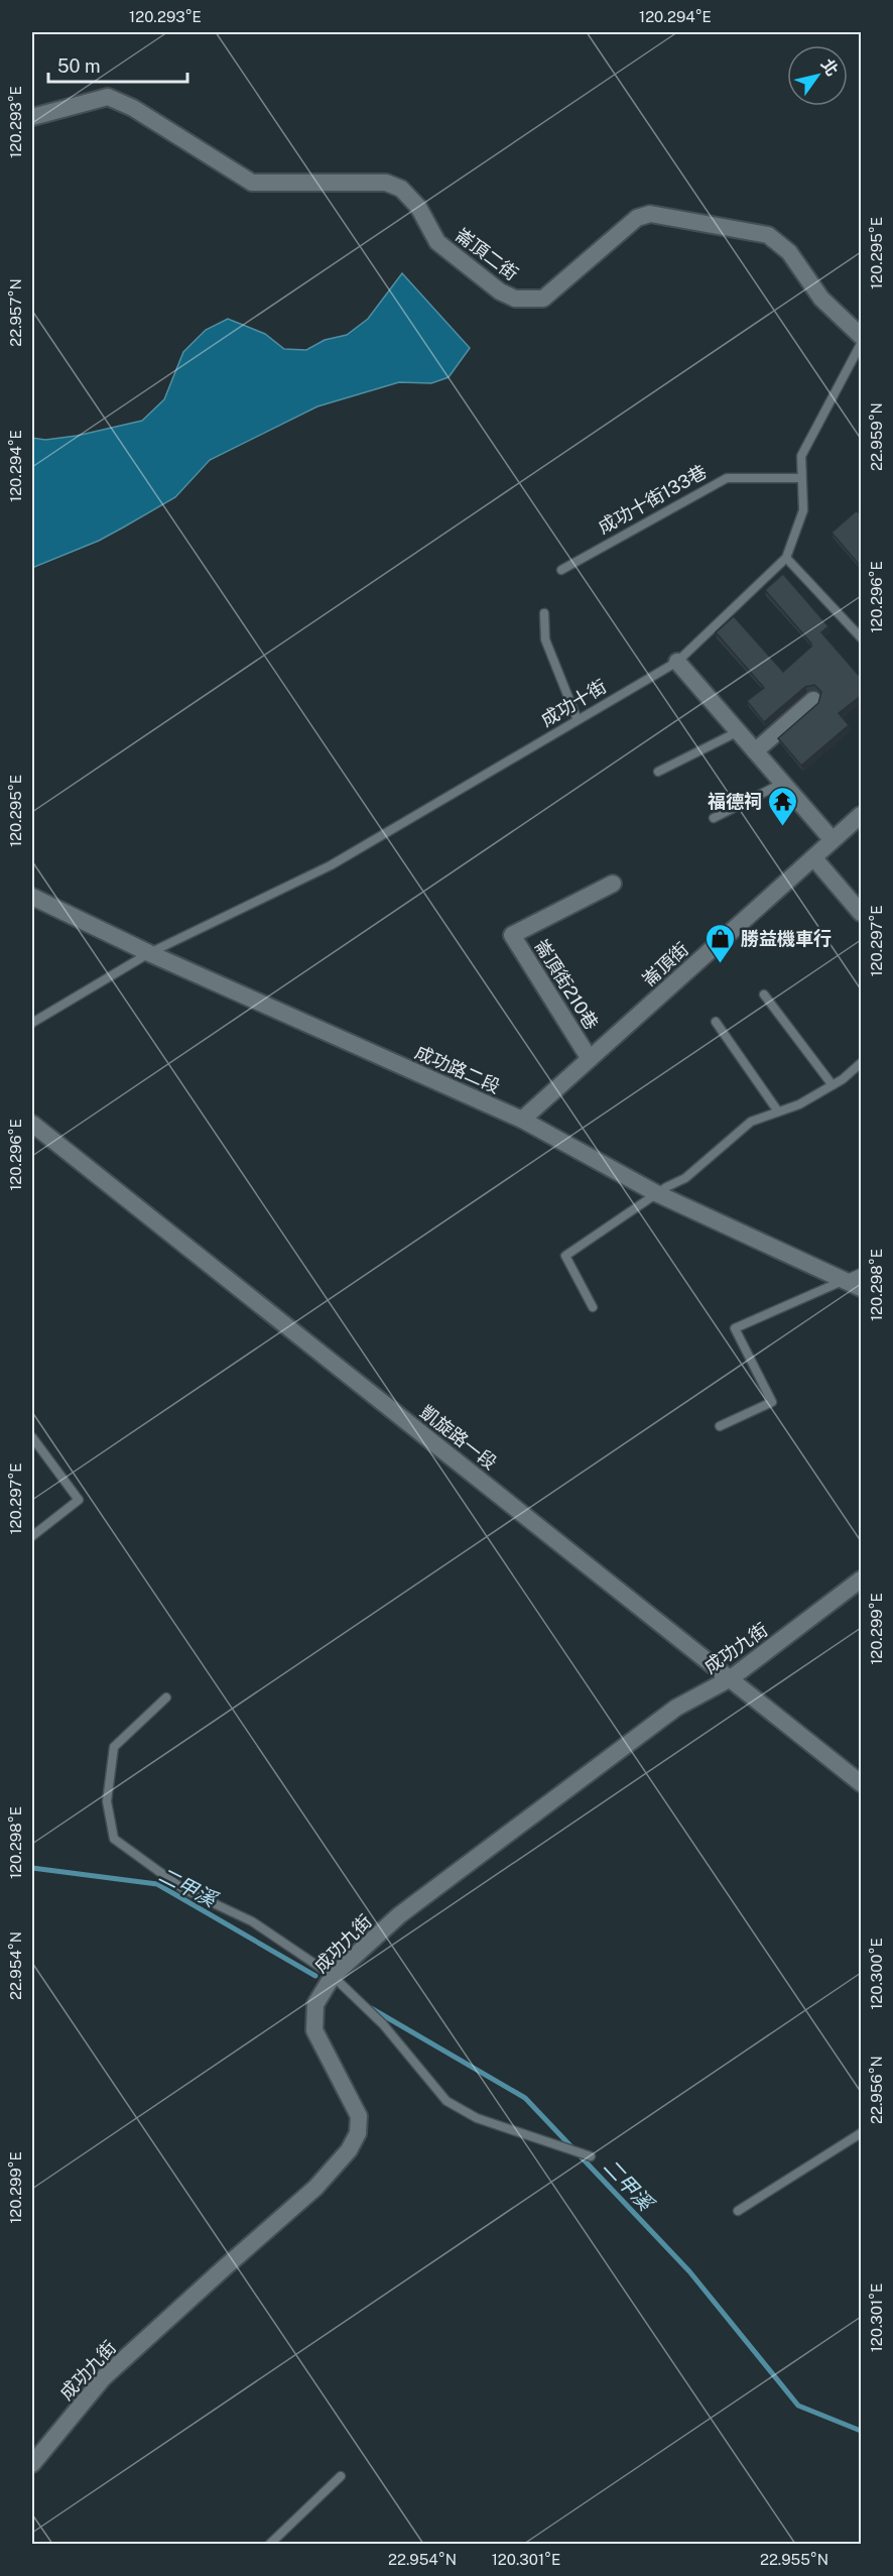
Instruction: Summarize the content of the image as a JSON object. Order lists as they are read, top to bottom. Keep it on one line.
{"streets":{"street":["崙頂二街","崙頂街","崙頂街210巷","成功路二段","凱旋路一段","成功九街"],"lane":["成功十街133巷","成功十街"]},"crossings":[["成功十街133巷","成功十街"],["成功十街","成功路二段"],["崙頂街","崙頂街210巷"],["崙頂街","成功路二段"],["凱旋路一段","成功九街"]],"water":["二甲溪"],"places":{"temple":["福德祠"],"shop":["勝益機車行"]},"scale_bar":"50 m","north":"top right","coordinates":["120.293°E","120.294°E","120.295°E","22.957°N","22.959°N","120.296°E","120.297°E","120.298°E","120.299°E","22.954°N","120.300°E","22.956°N","120.301°E","22.955°N"]}
